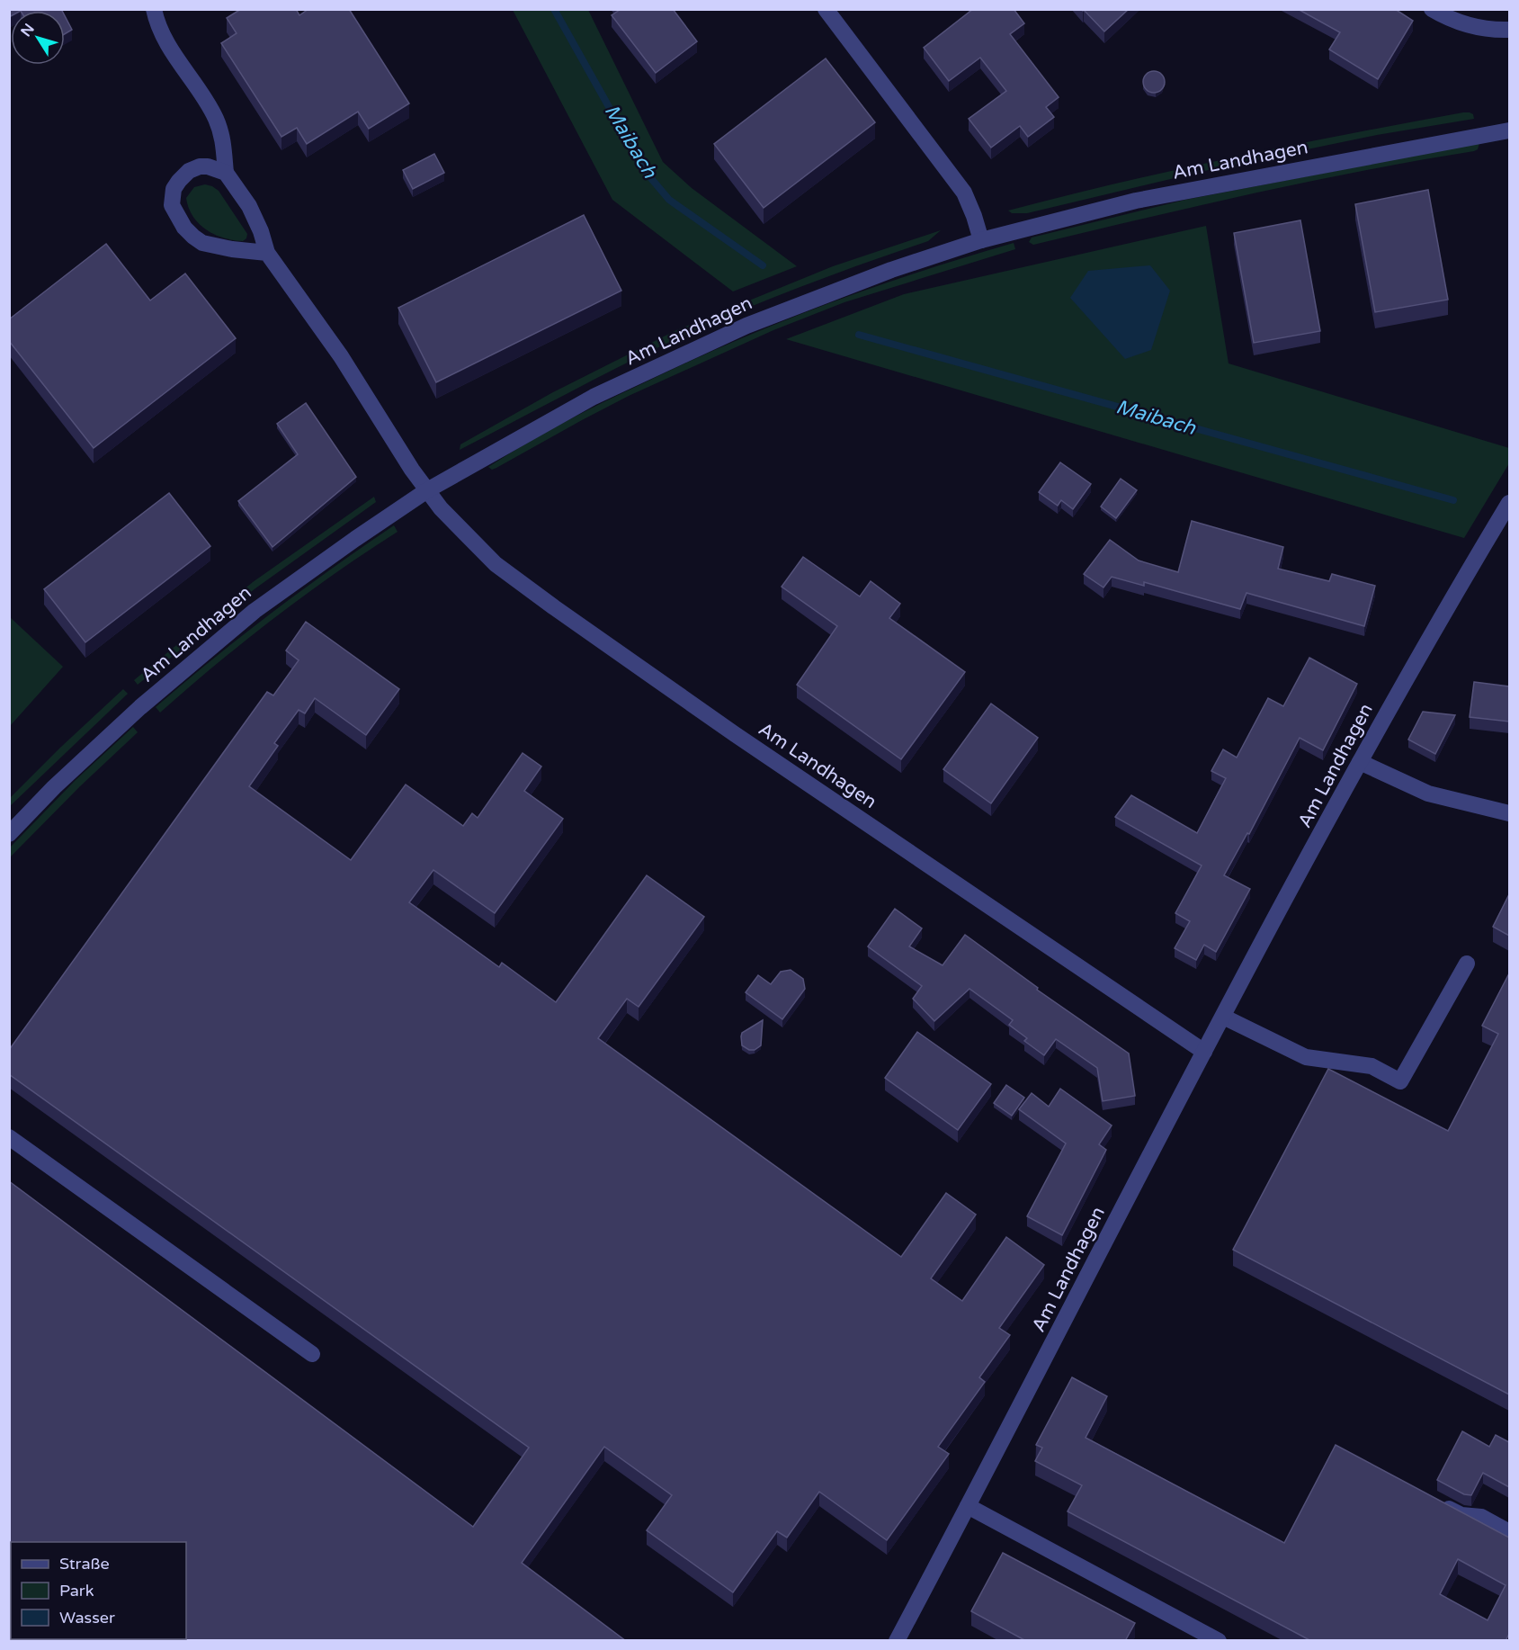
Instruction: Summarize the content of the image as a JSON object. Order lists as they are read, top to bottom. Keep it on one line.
{"streets":{"street":["Am Landhagen"]},"water":["Maibach"],"legend":["Straße","Park","Wasser"],"north":"top left"}
